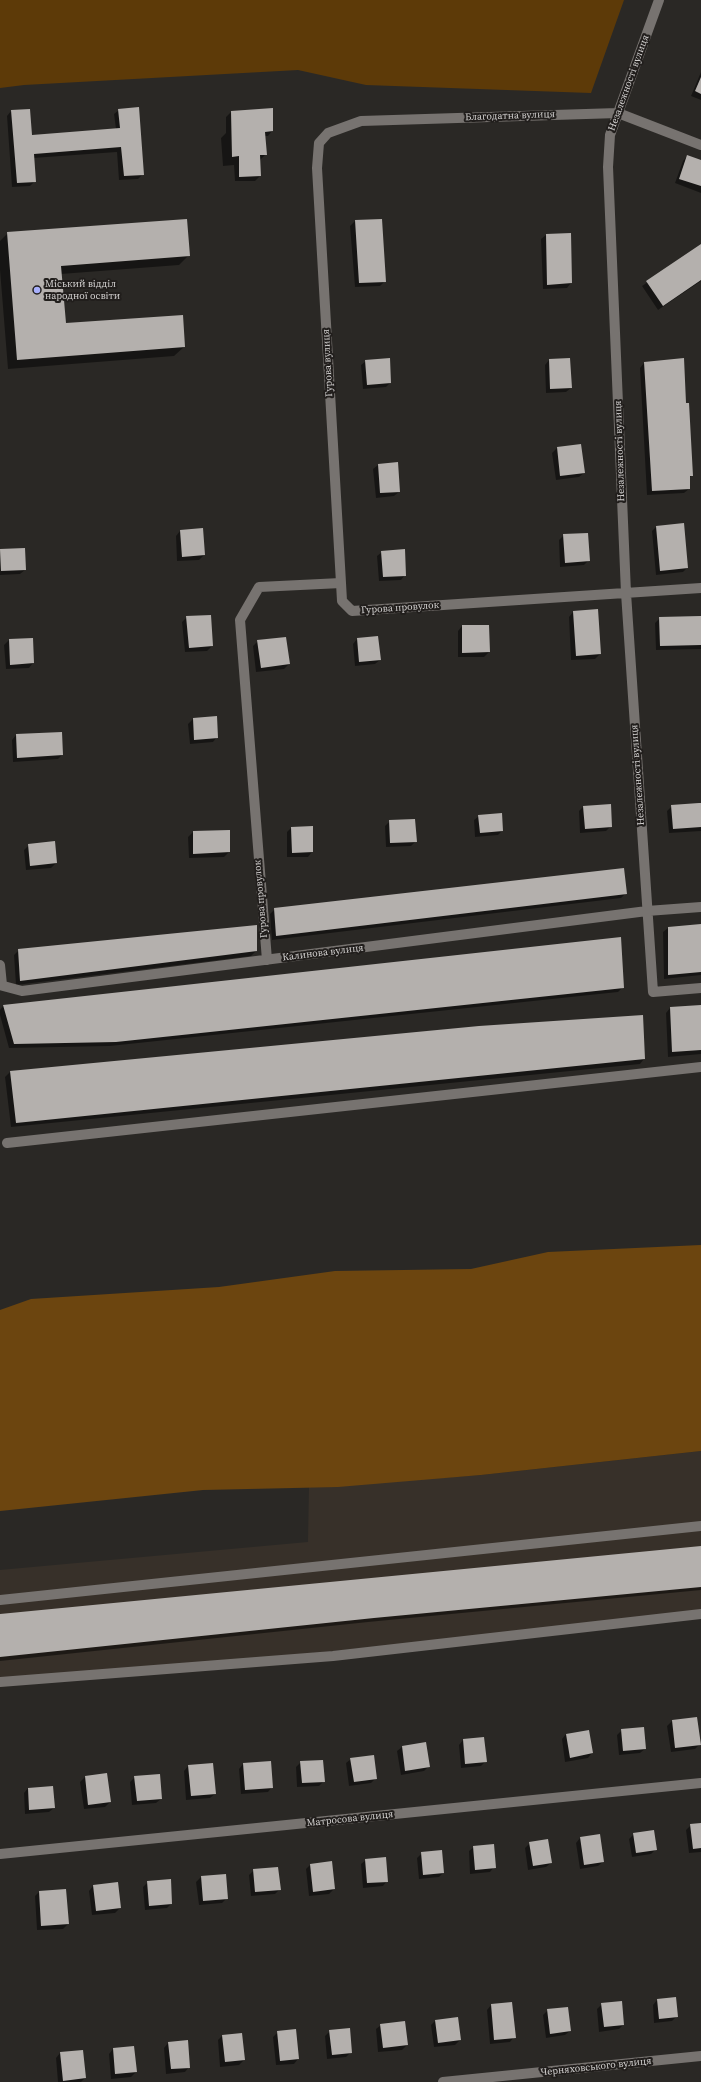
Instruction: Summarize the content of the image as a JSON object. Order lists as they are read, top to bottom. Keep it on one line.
{"streets":{"street":["Незалежності вулиця","Благодатна вулиця","Гурова вулиця","Гурова провулок","Калинова вулиця","Матросова вулиця","Черняховського вулиця"]},"crossings":[["Незалежності вулиця","Благодатна вулиця"],["Незалежності вулиця","Гурова провулок"],["Незалежності вулиця","Калинова вулиця"],["Благодатна вулиця","Гурова вулиця"],["Гурова вулиця","Гурова провулок"],["Гурова провулок","Калинова вулиця"]],"places":["Міський відділ народної освіти"]}
